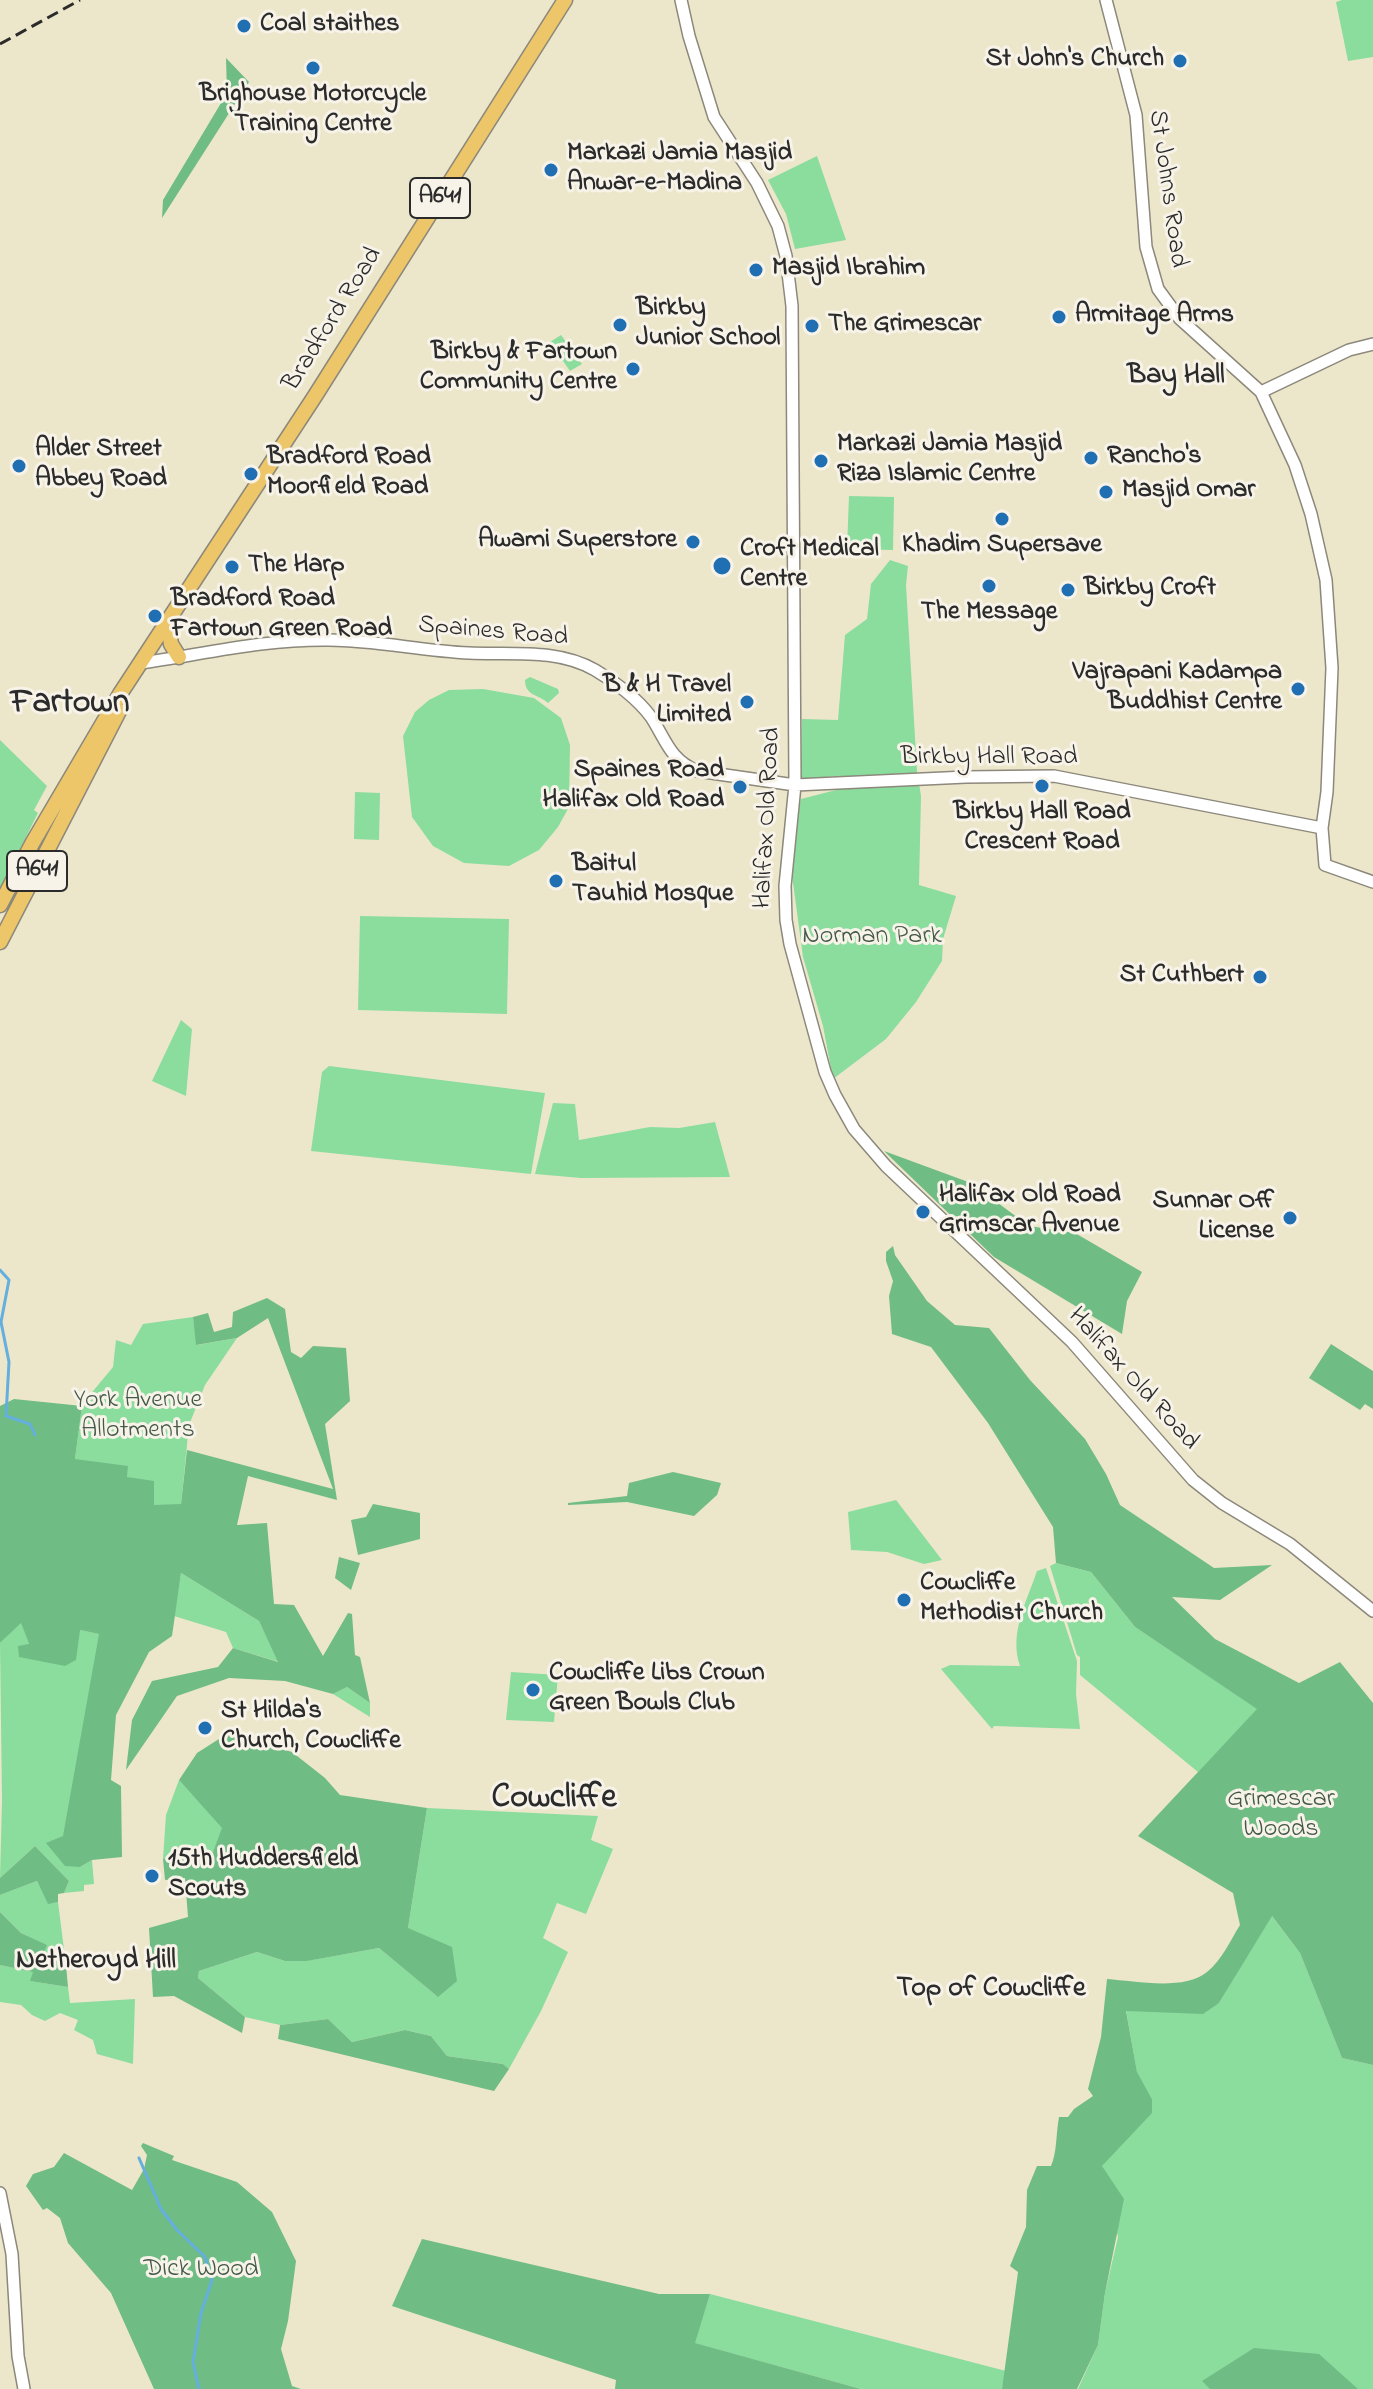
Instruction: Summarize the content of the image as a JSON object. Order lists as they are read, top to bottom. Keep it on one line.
{"streets":{"main road":["A641","Bradford Road"],"street":["St Johns Road","Spaines Road","Birkby Hall Road","Halifax Old Road"]},"crossings":[["A641","Bradford Road"],["A641","Spaines Road"],["Bradford Road","Spaines Road"],["Spaines Road","Birkby Hall Road"],["Spaines Road","Halifax Old Road"],["Birkby Hall Road","Halifax Old Road"]],"districts":["Bay Hall","Fartown","Cowcliffe","Netheroyd Hill","Top of Cowcliffe"],"parks":["Norman Park","York Avenue Allotments","Grimescar Woods","Dick Wood"],"places":["Coal staithes","St John's Church","Brighouse Motorcycle Training Centre","Markazi Jamia Masjid Anwar-e-Madina","Masjid Ibrahim","Armitage Arms","Birkby Junior School","The Grimescar","Birkby & Fartown Community Centre","Rancho's","Markazi Jamia Masjid Riza Islamic Centre","Alder Street Abbey Road","Bradford Road Moorfield Road","Masjid Omar","Khadim Supersave","Awami Superstore","Croft Medical Centre","The Harp","The Message","Birkby Croft","Bradford Road Fartown Green Road","Vajrapani Kadampa Buddhist Centre","B & H Travel Limited","Birkby Hall Road Crescent Road","Spaines Road Halifax Old Road","Baitul Tauhid Mosque","St Cuthbert","Halifax Old Road Grimscar Avenue","Sunnar Off License","Cowcliffe Methodist Church","Cowcliffe Libs Crown Green Bowls Club","St Hilda's Church, Cowcliffe","15th Huddersfield Scouts"]}
